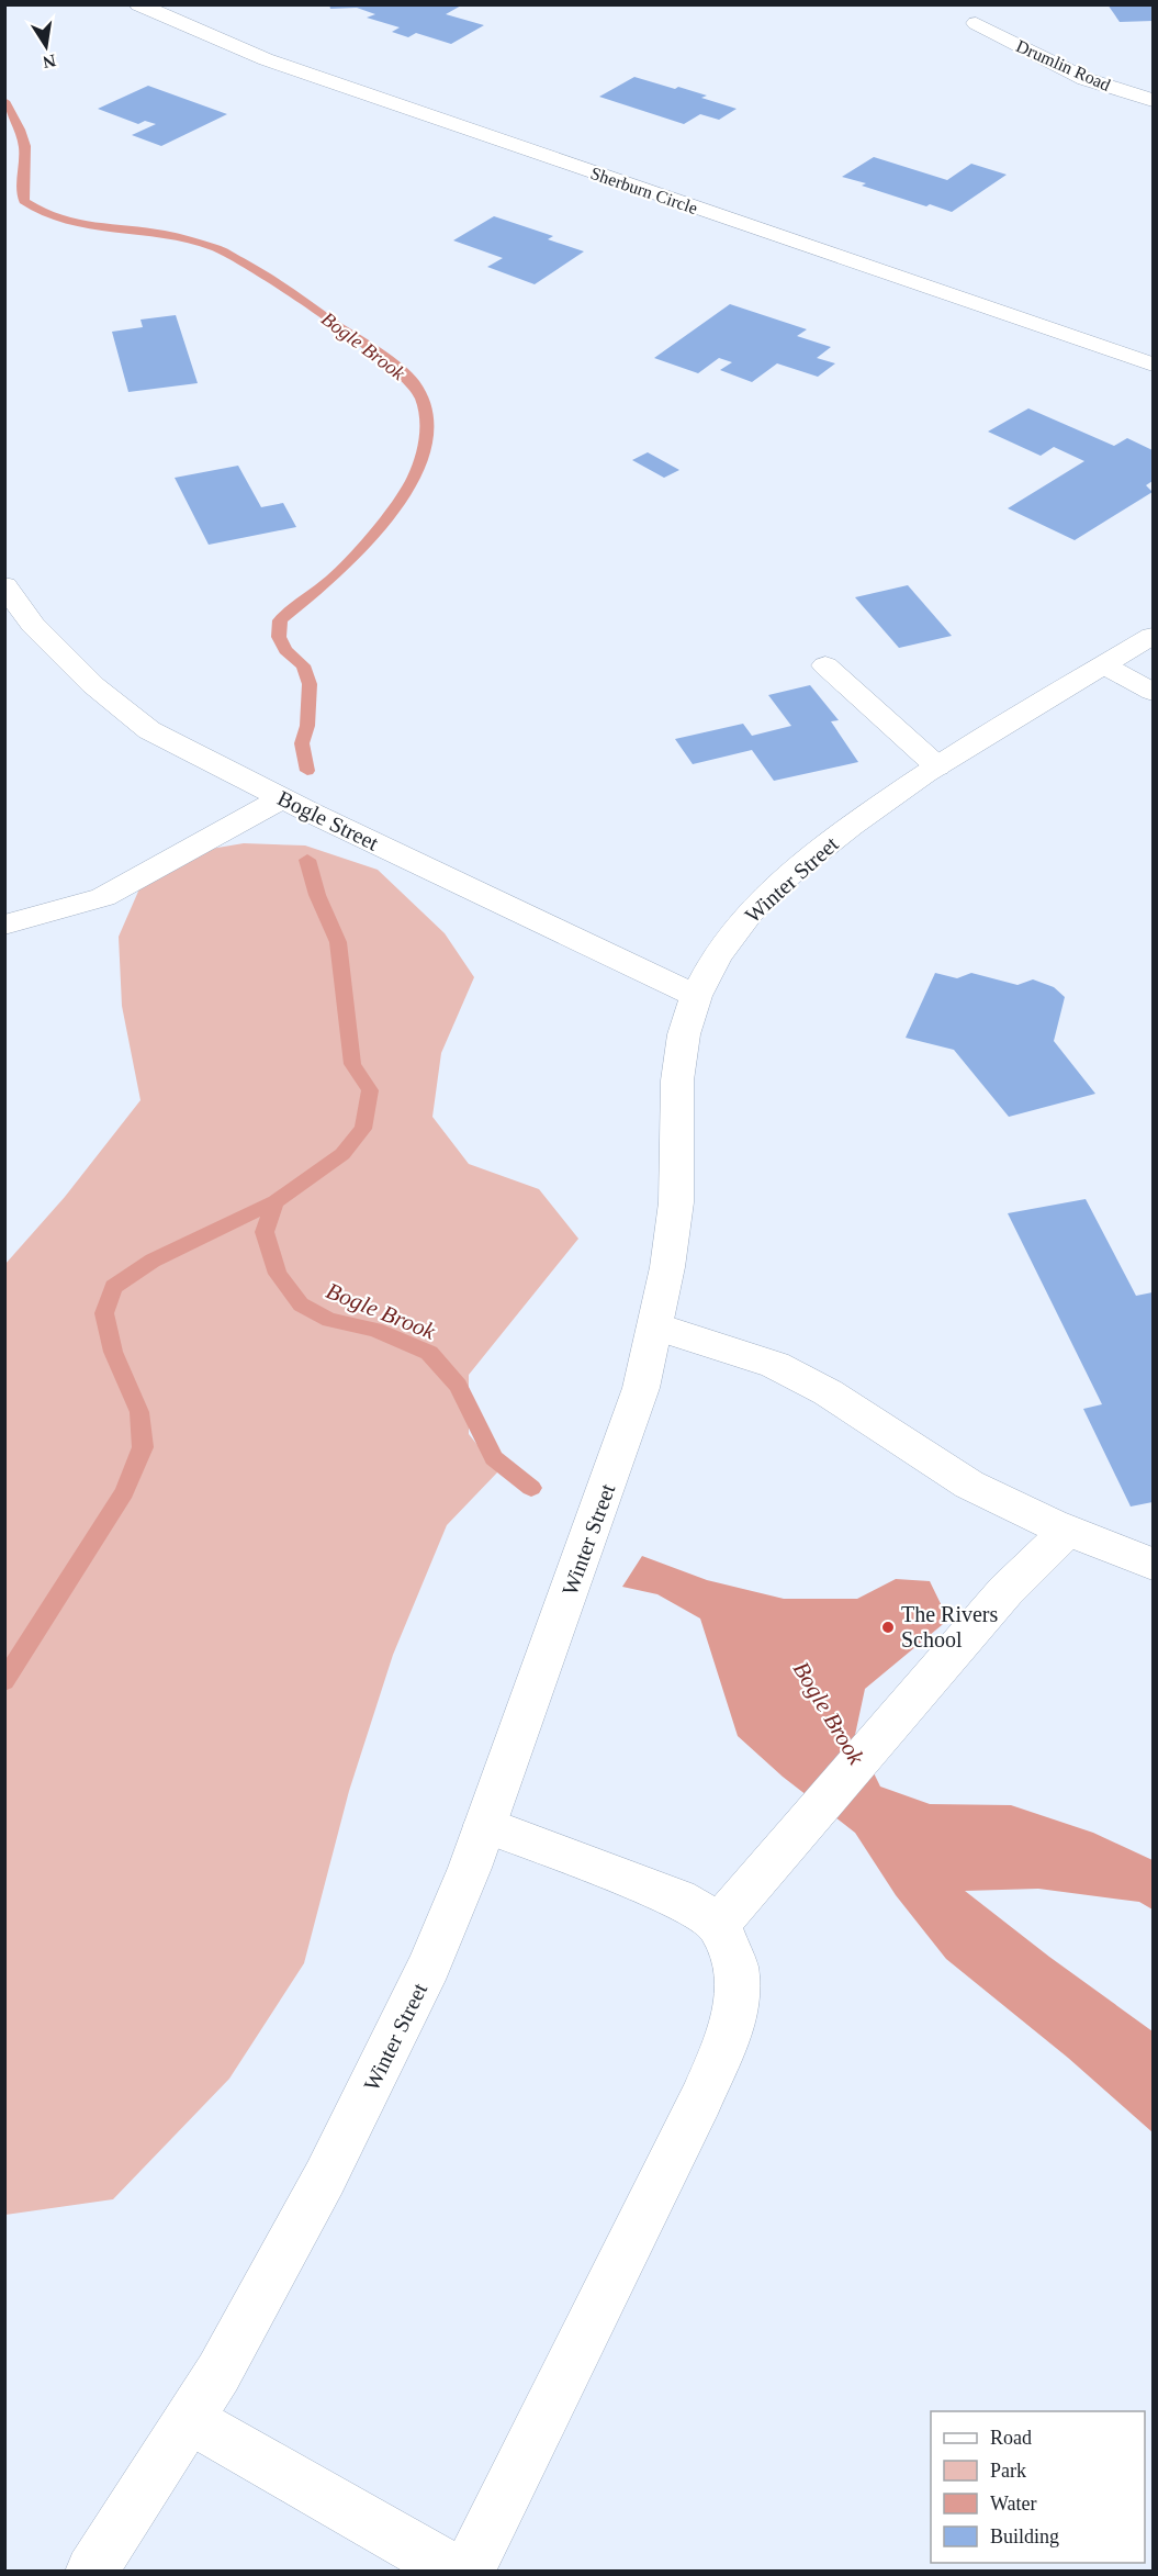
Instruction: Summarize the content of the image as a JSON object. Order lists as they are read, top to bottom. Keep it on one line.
{"streets":{"street":["Drumlin Road","Sherburn Circle","Bogle Street","Winter Street"]},"crossings":[["Bogle Street","Winter Street"]],"water":["Bogle Brook"],"places":["The Rivers School"],"legend":["Road","Park","Water","Building"],"north":"bottom"}
